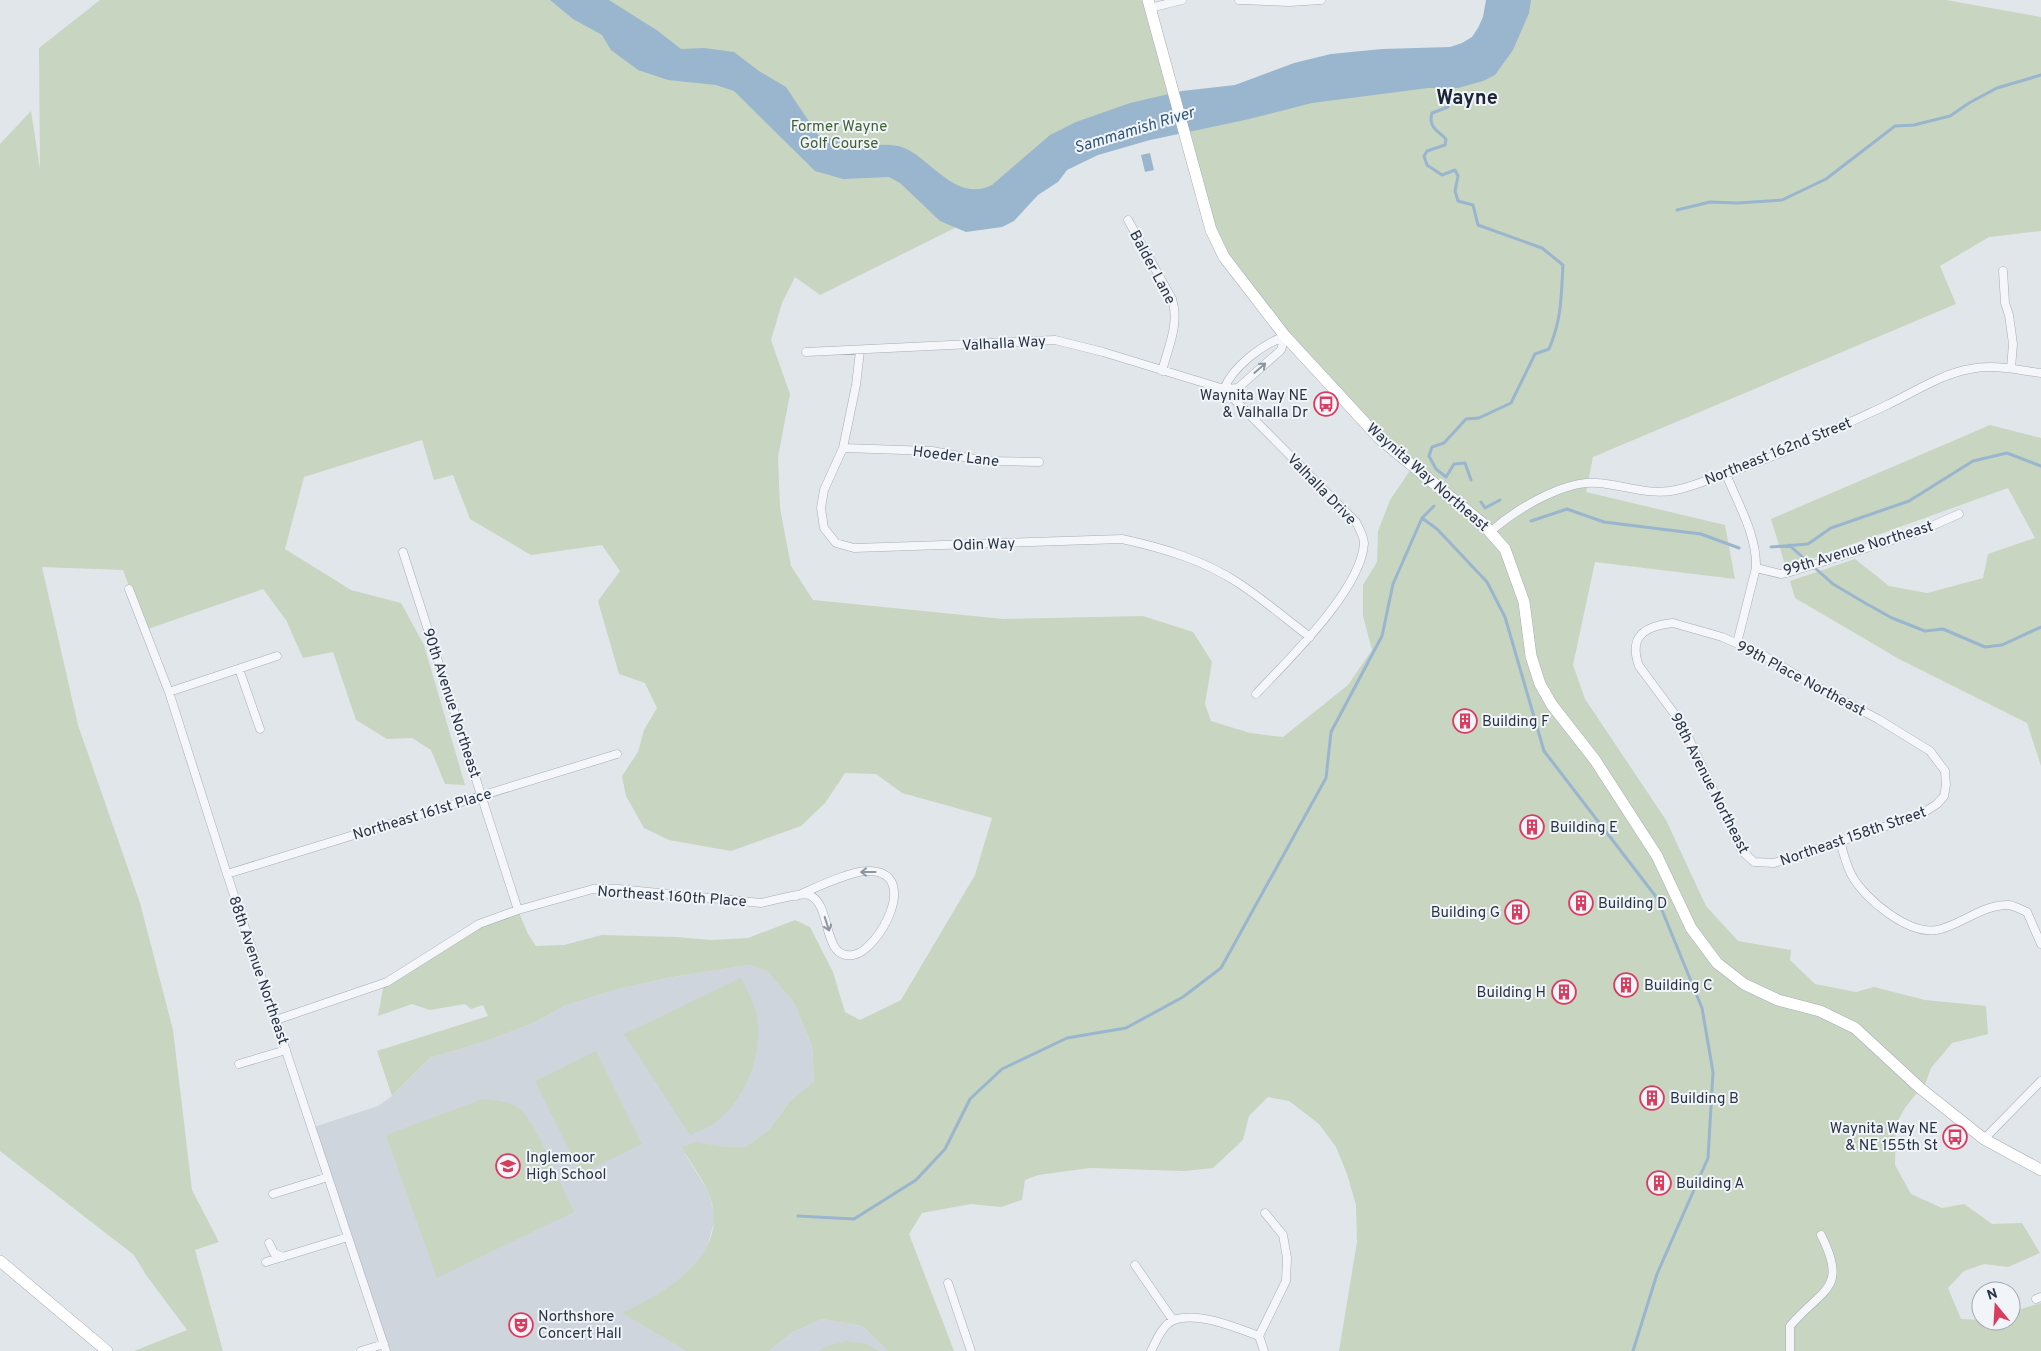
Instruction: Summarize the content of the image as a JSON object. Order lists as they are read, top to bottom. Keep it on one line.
{"streets":{"main road":["Waynita Way Northeast"],"street":["Balder Lane","Valhalla Way","Northeast 162nd Street","Hoeder Lane","Valhalla Drive","Odin Way","99th Avenue Northeast","99th Place Northeast","90th Avenue Northeast","98th Avenue Northeast","Northeast 161st Place","Northeast 158th Street","Northeast 160th Place","88th Avenue Northeast"]},"crossings":[["Balder Lane","Valhalla Way"],["Valhalla Way","Valhalla Drive"],["Valhalla Way","Odin Way"],["Northeast 162nd Street","Waynita Way Northeast"],["Hoeder Lane","Odin Way"],["Valhalla Drive","Odin Way"],["99th Place Northeast","98th Avenue Northeast"],["99th Place Northeast","Northeast 158th Street"],["90th Avenue Northeast","Northeast 161st Place"],["90th Avenue Northeast","Northeast 160th Place"],["98th Avenue Northeast","Northeast 158th Street"],["Northeast 161st Place","88th Avenue Northeast"],["Northeast 160th Place","88th Avenue Northeast"]],"districts":["Wayne"],"water":["Sammamish River"],"parks":["Former Wayne Golf Course"],"places":{"bus stop":["Waynita Way NE & Valhalla Dr","Waynita Way NE & NE 155th St"],"building":["Building F","Building E","Building D","Building G","Building C","Building H","Building B","Building A"],"school or university":["Inglemoor High School"],"theatre":["Northshore Concert Hall"]},"north":"top"}
